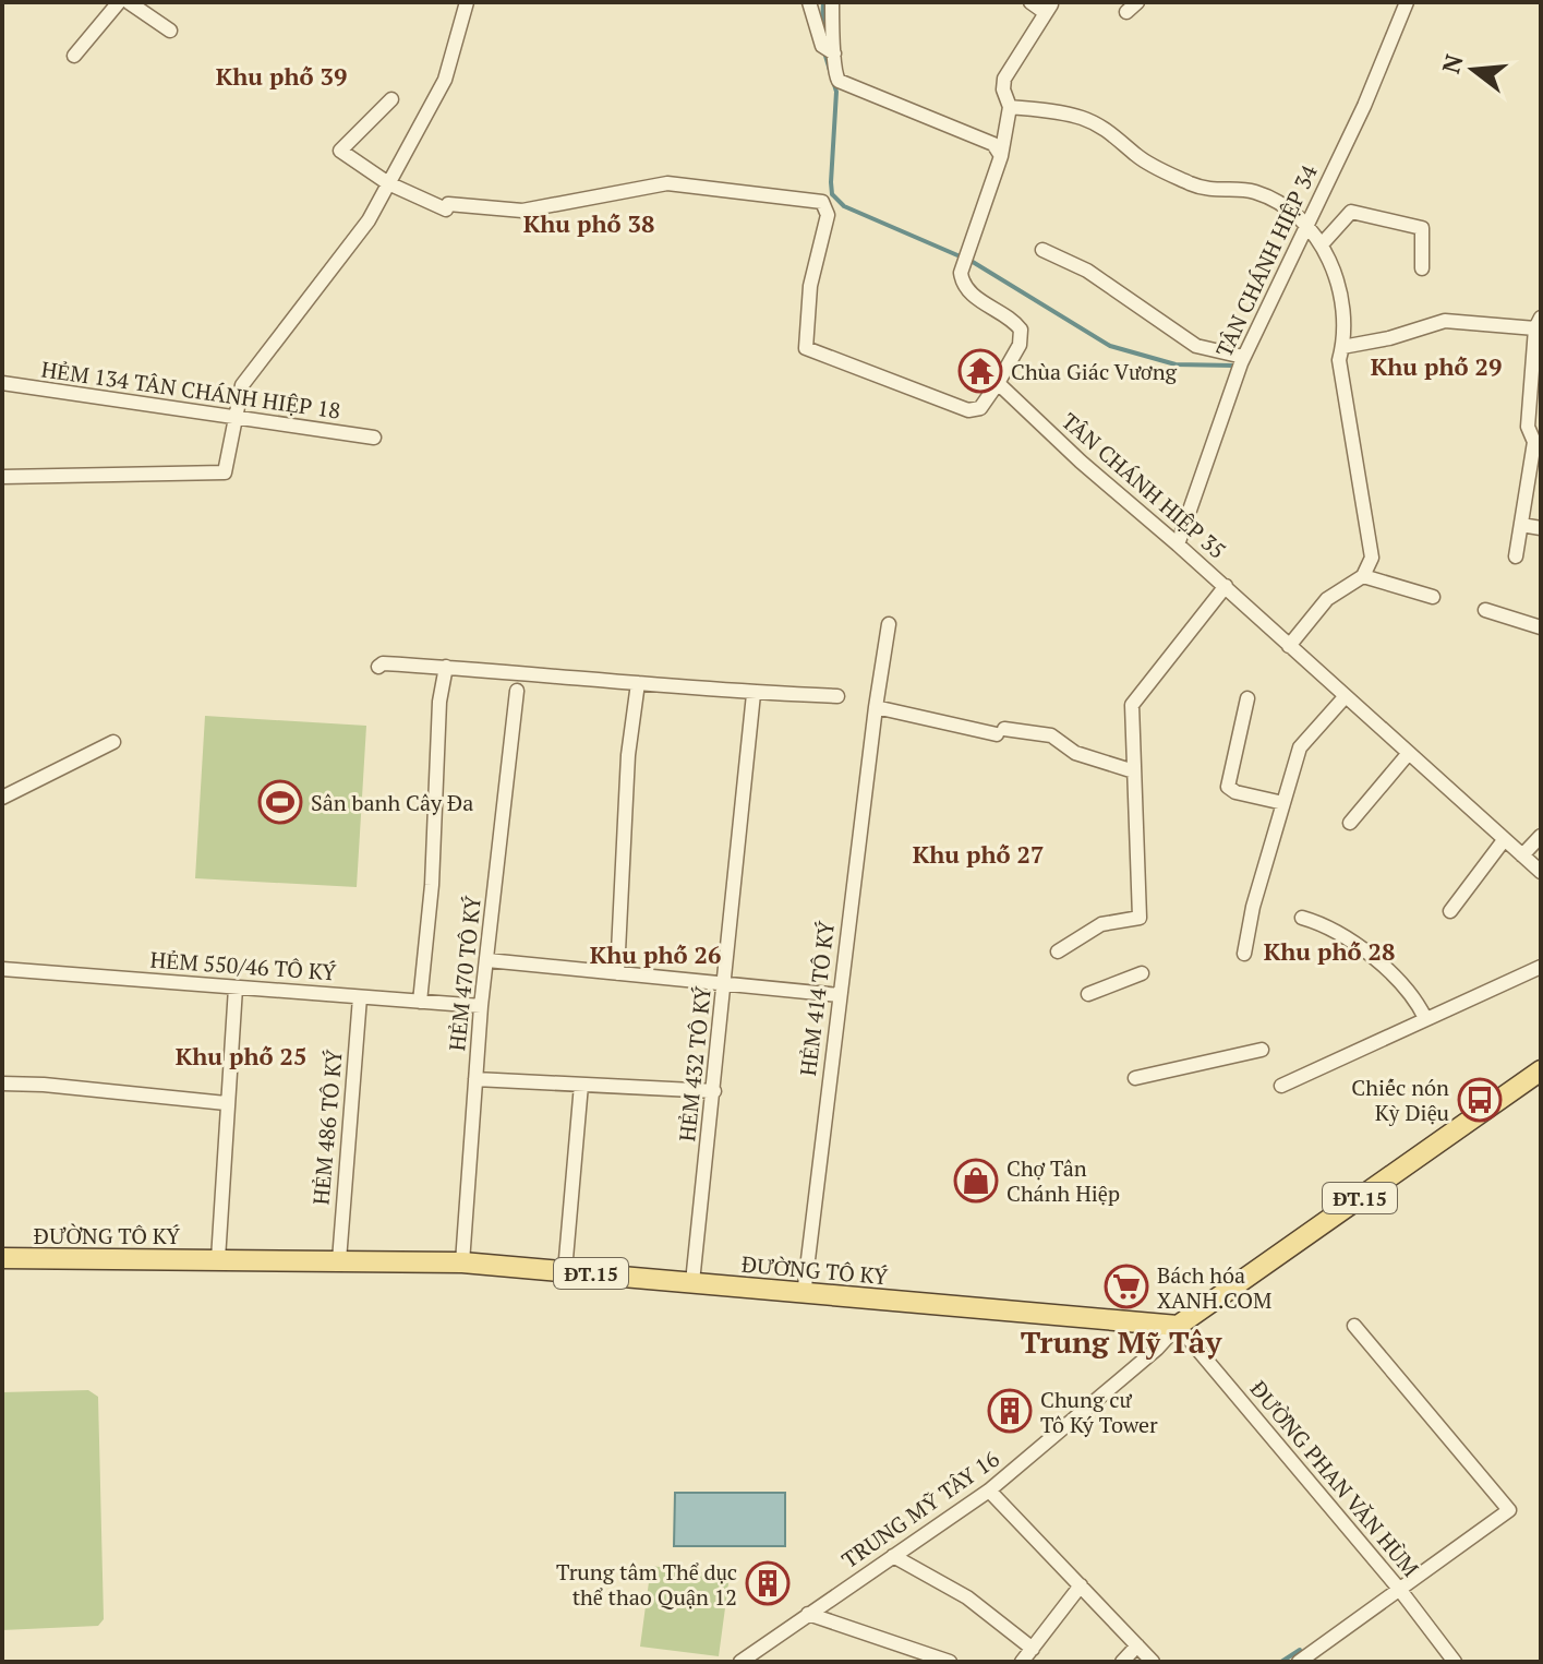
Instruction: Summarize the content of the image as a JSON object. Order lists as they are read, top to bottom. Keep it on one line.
{"streets":{"main road":["ĐT.15","ĐƯỜNG TÔ KÝ"],"street":["TÂN CHÁNH HIỆP 34","HẺM 134 TÂN CHÁNH HIỆP 18","TÂN CHÁNH HIỆP 35","HẺM 550/46 TÔ KÝ","HẺM 470 TÔ KÝ","HẺM 414 TÔ KÝ","HẺM 432 TÔ KÝ","HẺM 486 TÔ KÝ","ĐƯỜNG PHAN VĂN HÙM","TRUNG MỸ TÂY 16"]},"crossings":[["TÂN CHÁNH HIỆP 34","TÂN CHÁNH HIỆP 35"],["HẺM 550/46 TÔ KÝ","HẺM 470 TÔ KÝ"],["HẺM 550/46 TÔ KÝ","HẺM 486 TÔ KÝ"],["HẺM 470 TÔ KÝ","ĐƯỜNG TÔ KÝ"],["HẺM 414 TÔ KÝ","ĐƯỜNG TÔ KÝ"],["HẺM 432 TÔ KÝ","ĐƯỜNG TÔ KÝ"],["HẺM 486 TÔ KÝ","ĐƯỜNG TÔ KÝ"],["ĐT.15","ĐƯỜNG TÔ KÝ"],["ĐT.15","ĐƯỜNG PHAN VĂN HÙM"],["ĐT.15","TRUNG MỸ TÂY 16"],["ĐƯỜNG TÔ KÝ","ĐƯỜNG PHAN VĂN HÙM"],["ĐƯỜNG TÔ KÝ","TRUNG MỸ TÂY 16"],["ĐƯỜNG PHAN VĂN HÙM","TRUNG MỸ TÂY 16"]],"districts":["Khu phố 39","Khu phố 38","Khu phố 29","Khu phố 27","Khu phố 28","Khu phố 26","Khu phố 25","Trung Mỹ Tây"],"places":{"temple":["Chùa Giác Vương"],"sports":["Sân banh Cây Đa"],"bus stop":["Chiếc nón Kỳ Diệu"],"shop":["Chợ Tân Chánh Hiệp"],"supermarket":["Bách hóa XANH.COM"],"building":["Chung cư Tô Ký Tower","Trung tâm Thể dục thể thao Quận 12"]},"north":"left"}
